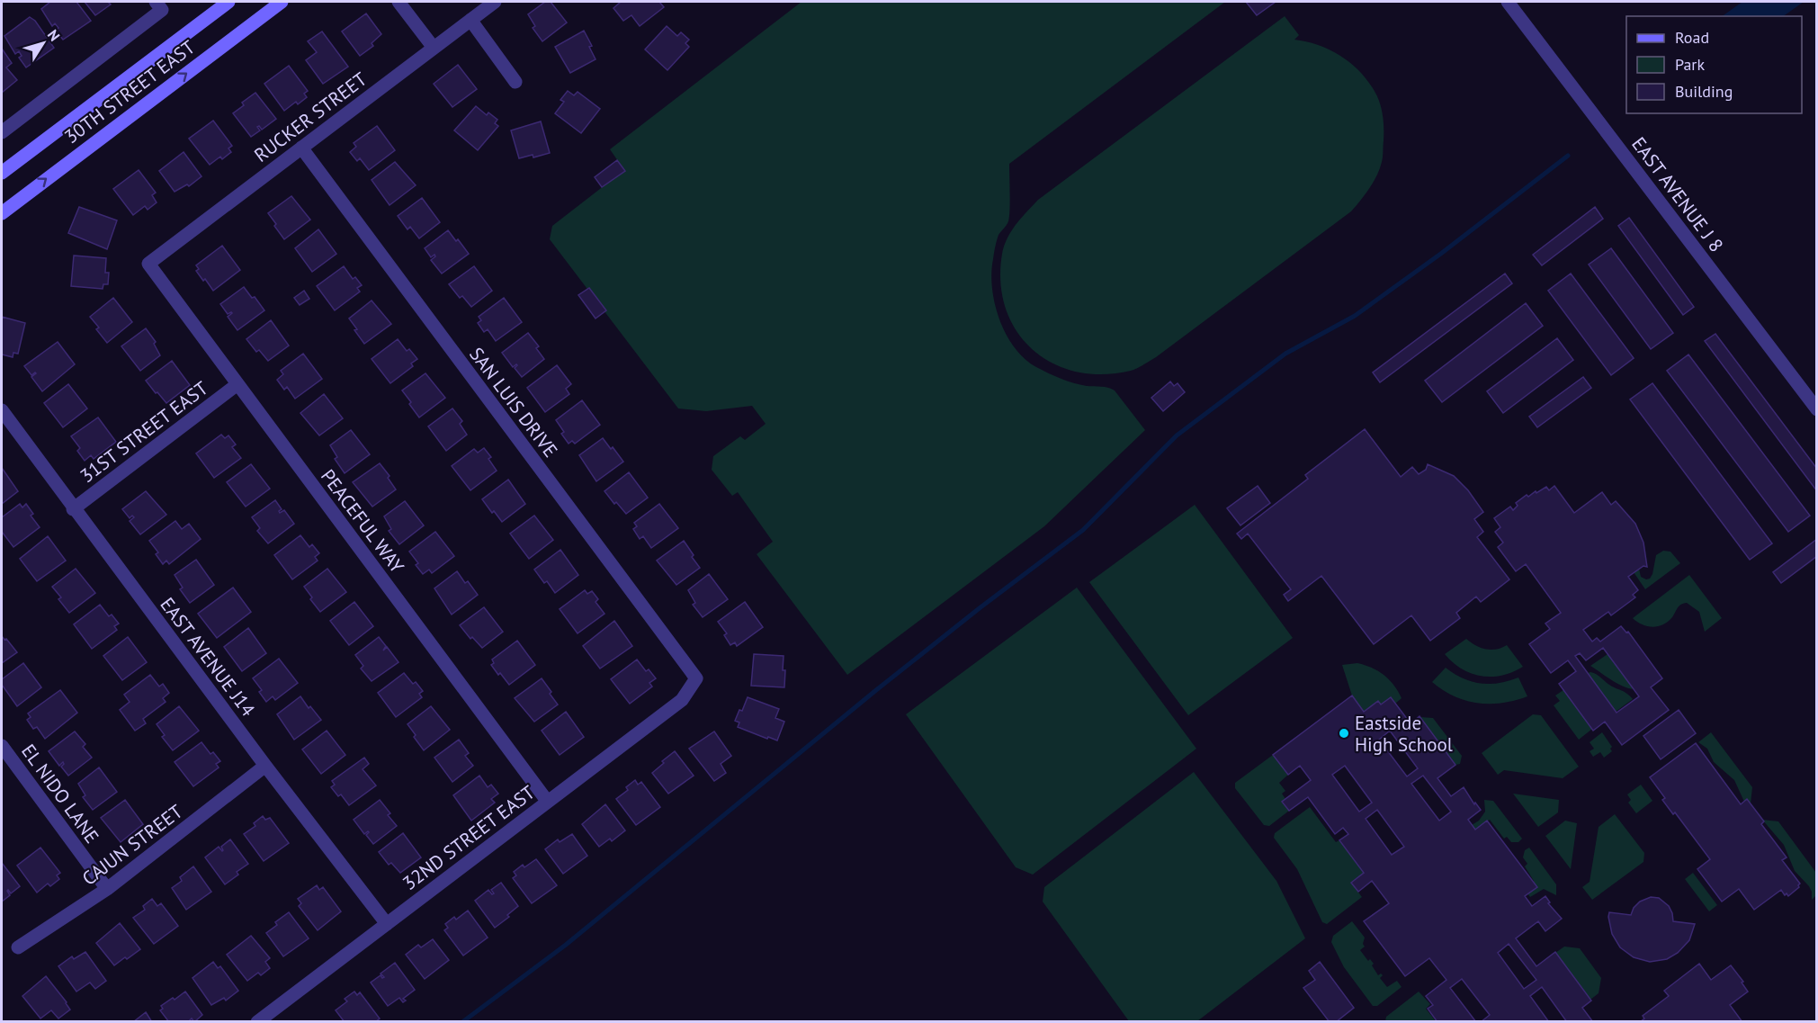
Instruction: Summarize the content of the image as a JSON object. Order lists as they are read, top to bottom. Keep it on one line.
{"streets":{"main road":["30TH STREET EAST"],"street":["RUCKER STREET","EAST AVENUE J 8","SAN LUIS DRIVE","31ST STREET EAST","PEACEFUL WAY","EAST AVENUE J14","EL NIDO LANE","32ND STREET EAST","CAJUN STREET"]},"crossings":[["RUCKER STREET","SAN LUIS DRIVE"],["RUCKER STREET","PEACEFUL WAY"],["SAN LUIS DRIVE","32ND STREET EAST"],["31ST STREET EAST","PEACEFUL WAY"],["31ST STREET EAST","EAST AVENUE J14"],["PEACEFUL WAY","32ND STREET EAST"],["EAST AVENUE J14","32ND STREET EAST"],["EAST AVENUE J14","CAJUN STREET"],["EL NIDO LANE","CAJUN STREET"]],"places":["Eastside High School"],"legend":["Road","Park","Building"],"north":"top right"}
